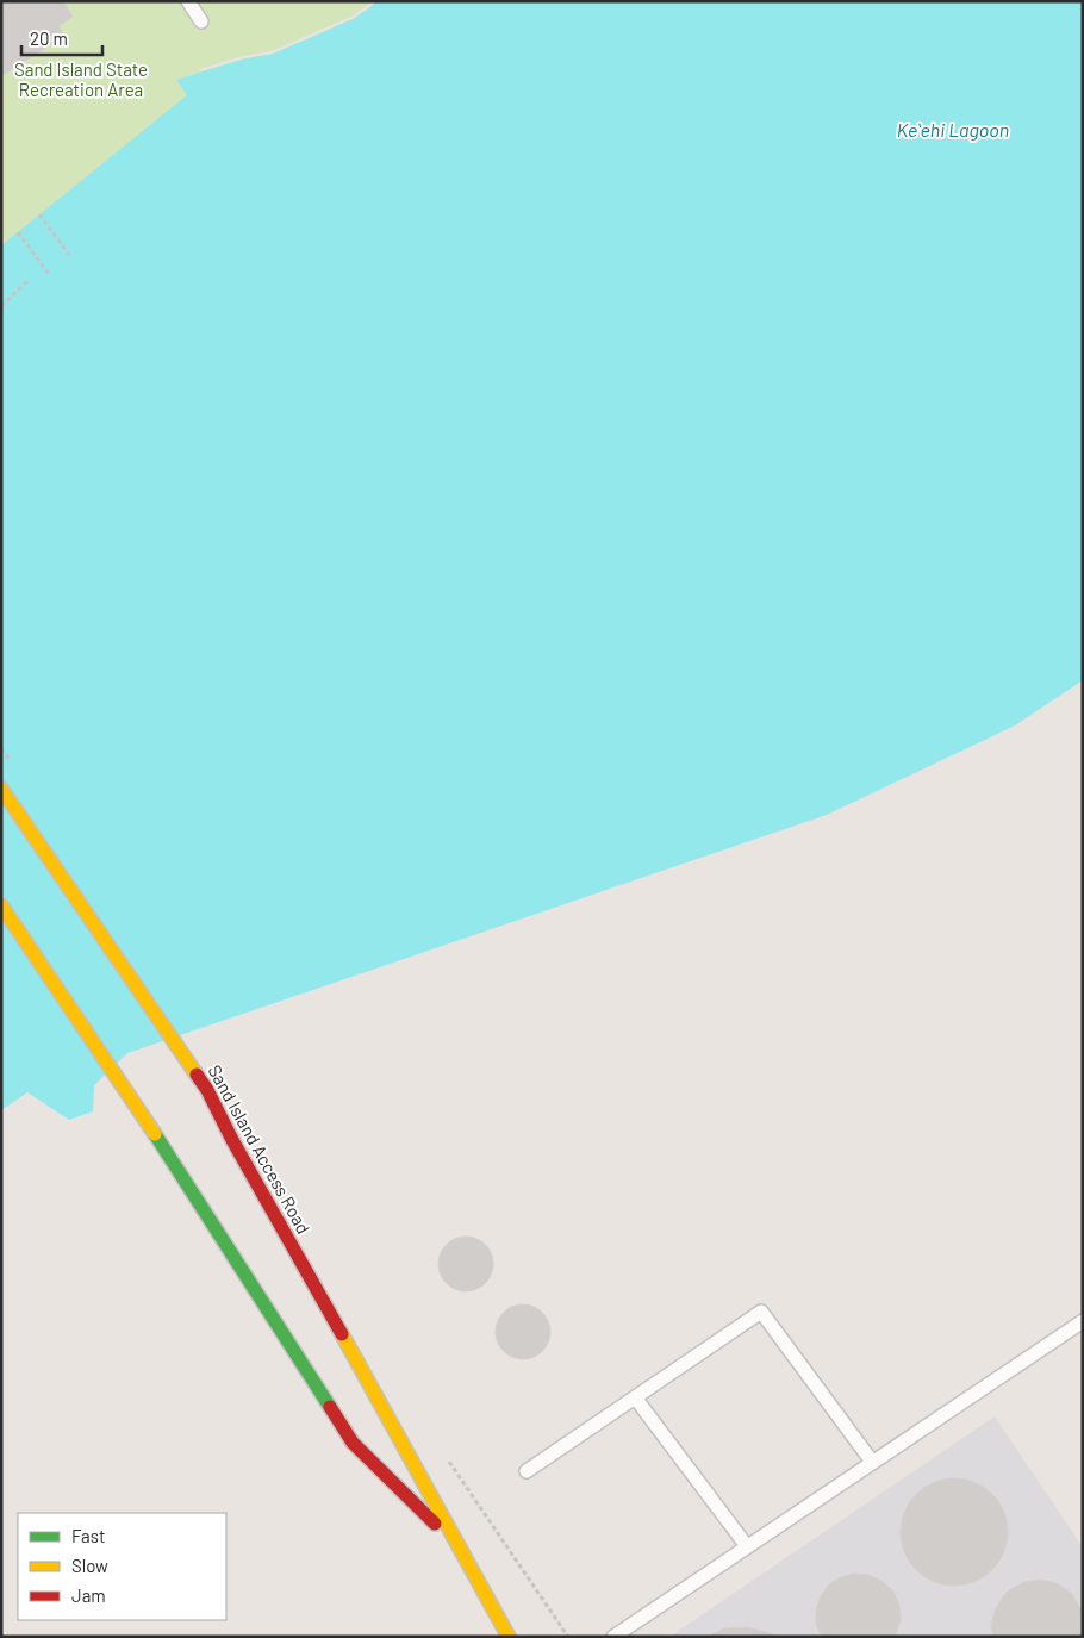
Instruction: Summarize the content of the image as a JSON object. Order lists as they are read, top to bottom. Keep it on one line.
{"streets":{"main road":["Sand Island Access Road"]},"water":["Keʻehi Lagoon"],"parks":["Sand Island State Recreation Area"],"legend":["Fast","Slow","Jam"],"scale_bar":"20 m"}
